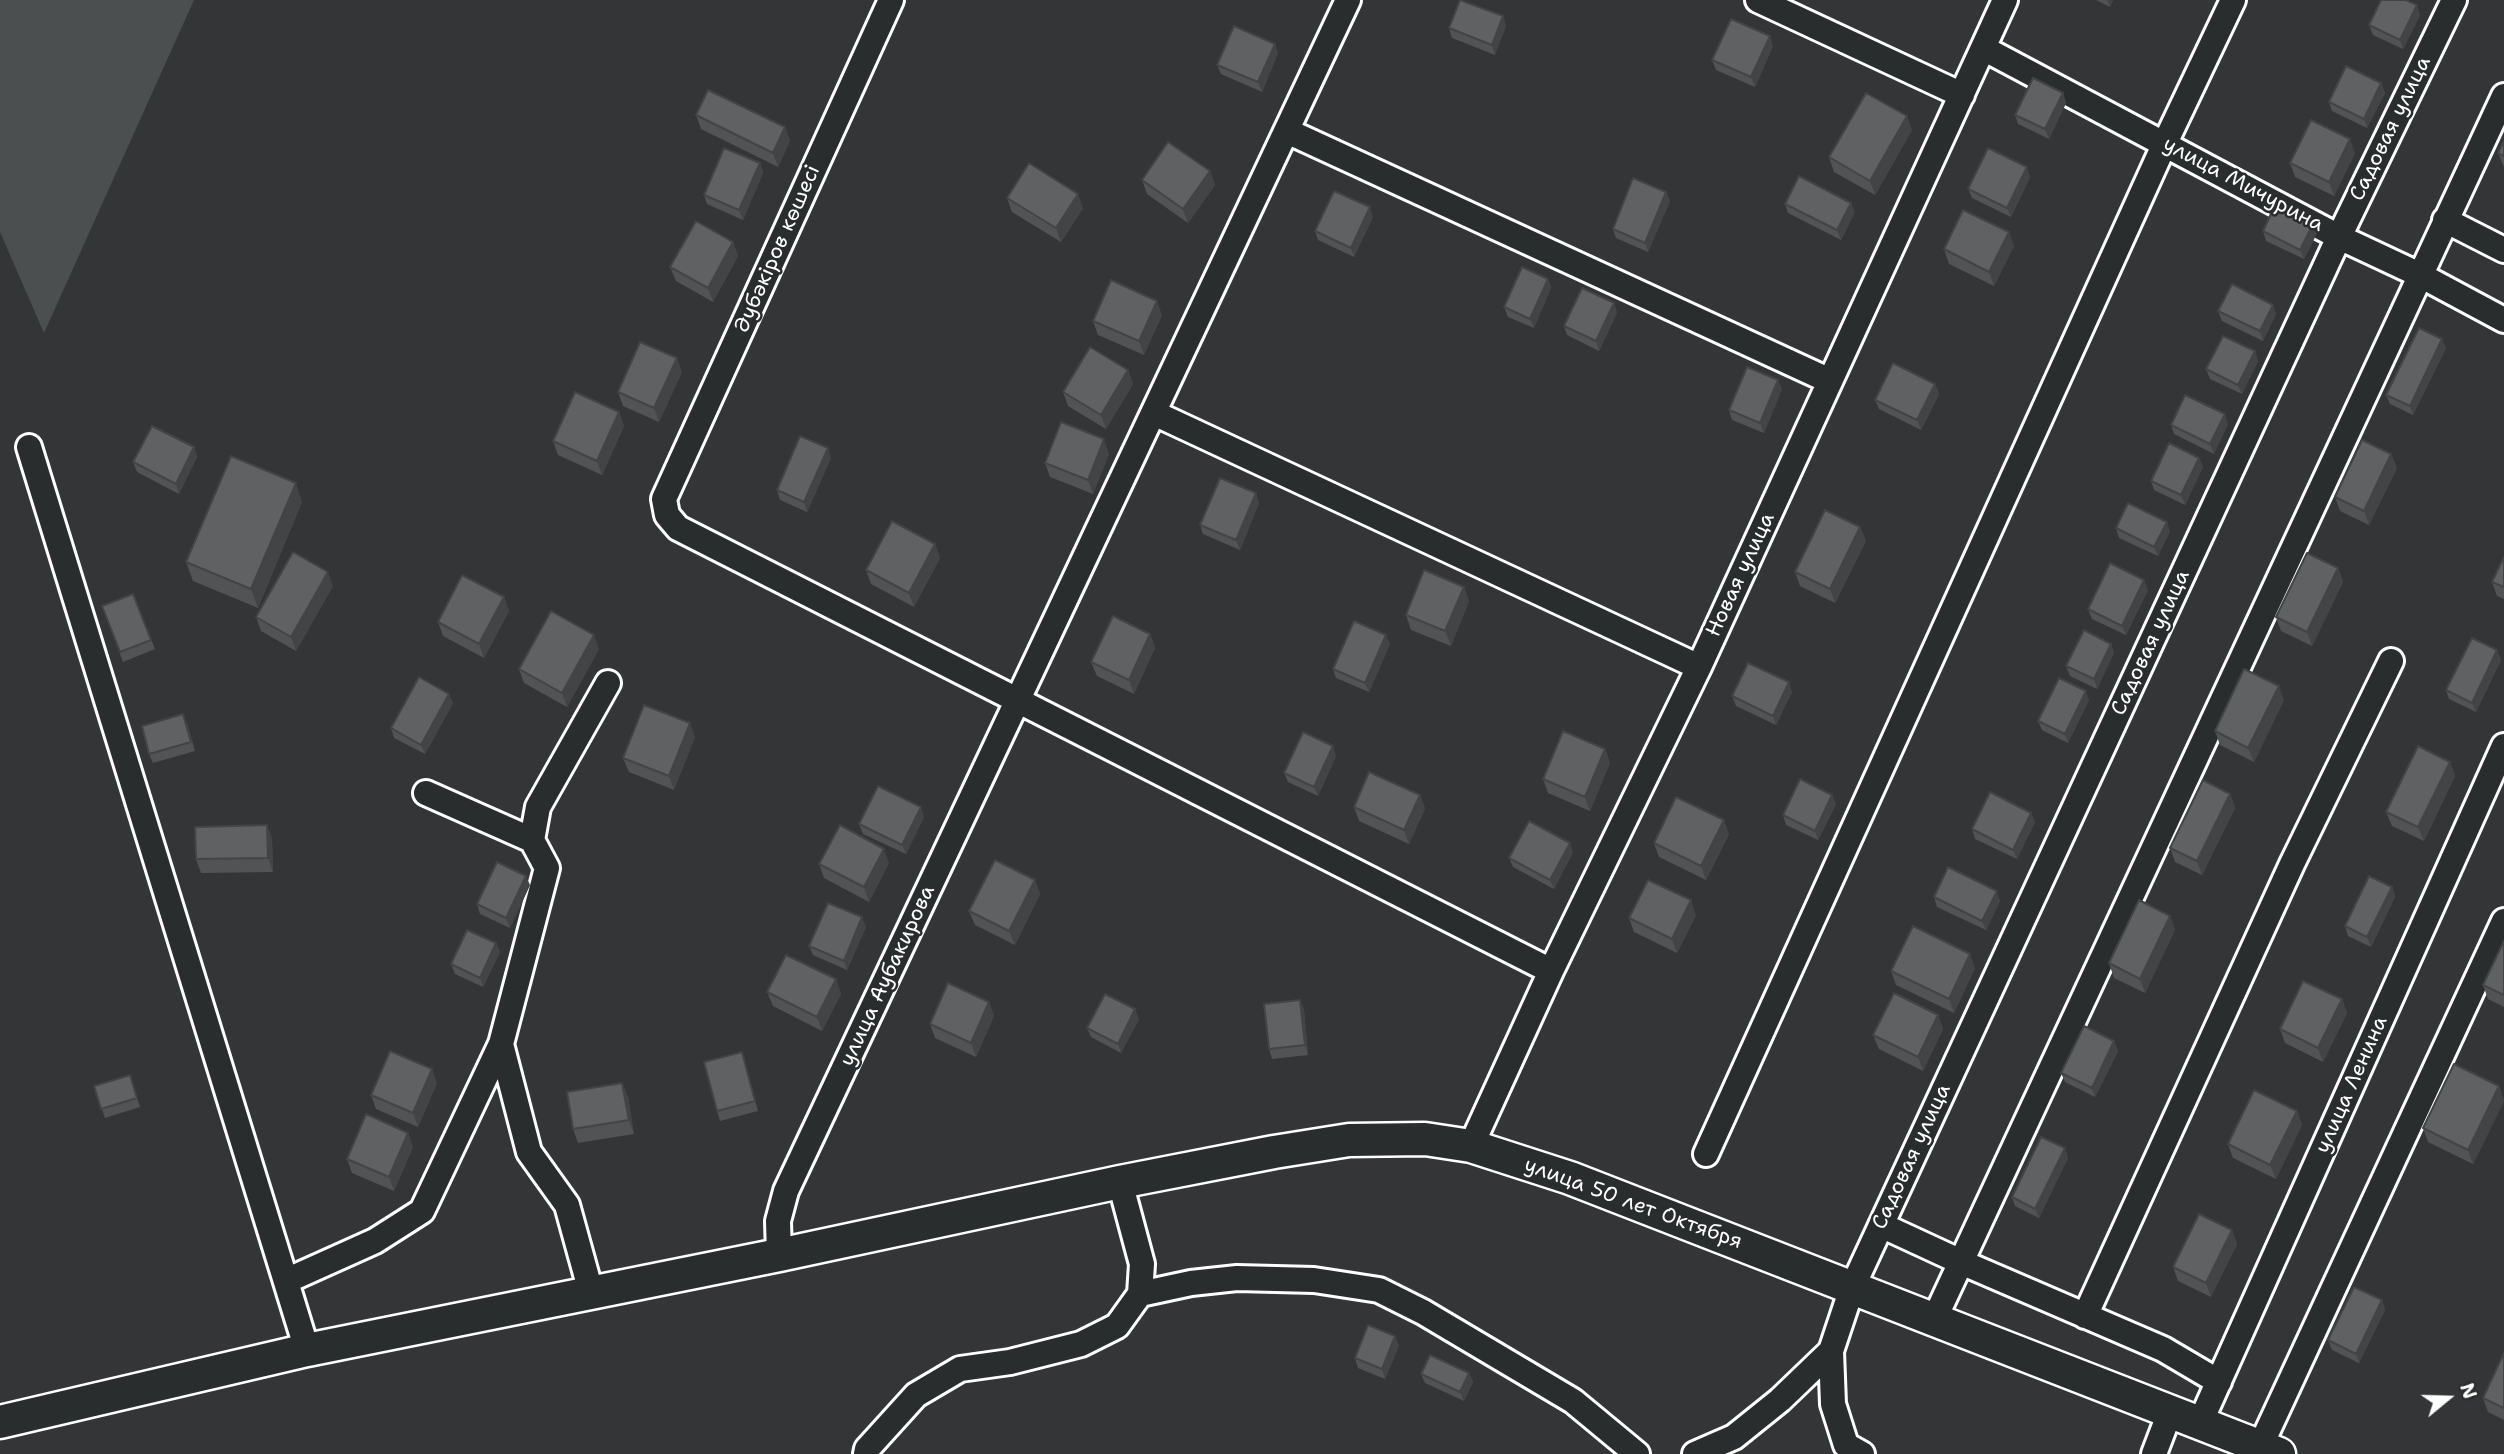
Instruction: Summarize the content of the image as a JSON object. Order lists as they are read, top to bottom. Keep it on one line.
{"streets":{"main road":["улица 50 лет Октября"],"street":["Садовая улица","улица Мичурина","Әубәкіров көшесі","Новая улица","улица Аубакирова","улица Ленина"]},"crossings":[["Садовая улица","улица Мичурина"],["Садовая улица","улица 50 лет Октября"],["улица Мичурина","Новая улица"],["Әубәкіров көшесі","улица Аубакирова"],["Новая улица","улица 50 лет Октября"],["улица Аубакирова","улица 50 лет Октября"],["улица Ленина","улица 50 лет Октября"]],"north":"right"}
